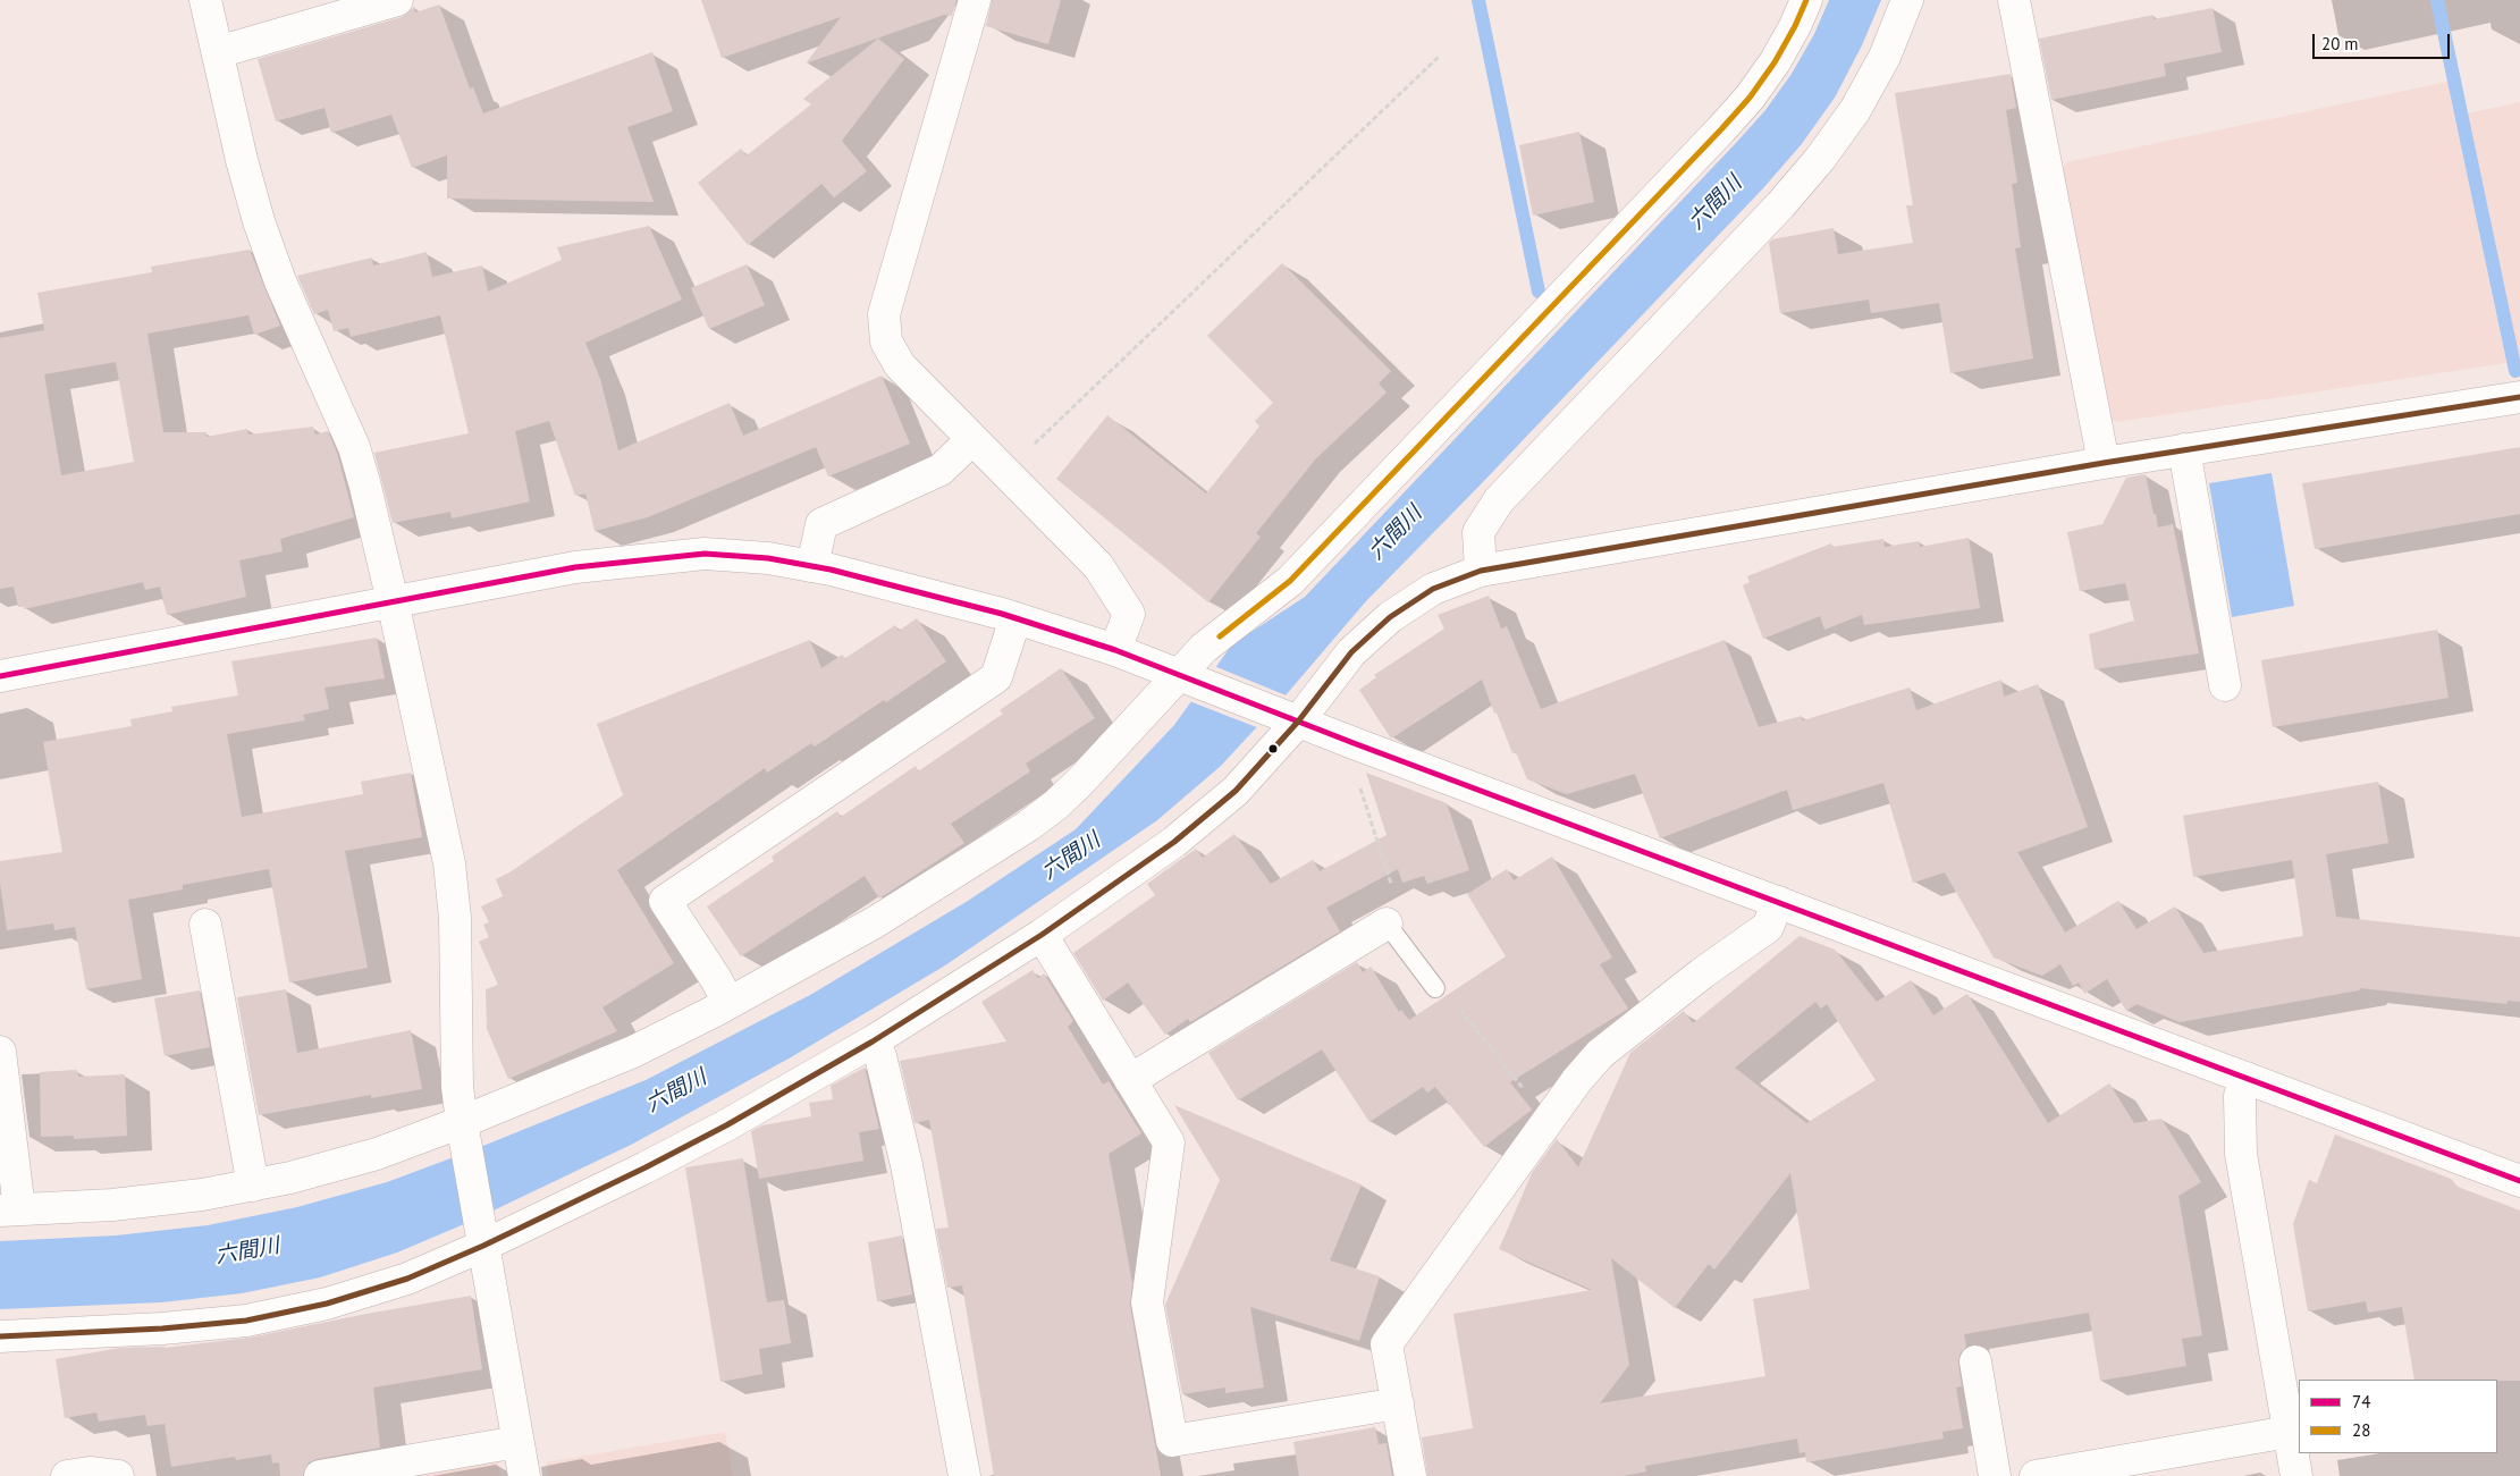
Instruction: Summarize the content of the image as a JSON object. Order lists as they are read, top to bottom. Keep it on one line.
{"water":["六間川"],"lines":["transit line 28","transit line 74"],"legend":["74","28"],"scale_bar":"20 m"}
